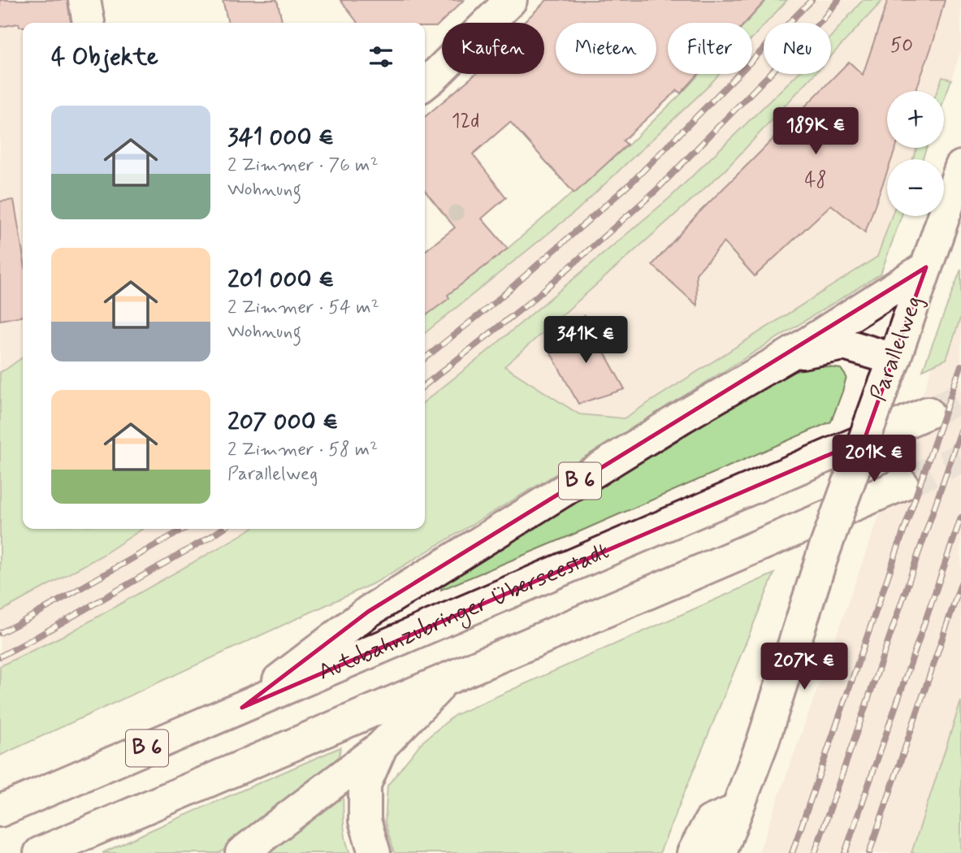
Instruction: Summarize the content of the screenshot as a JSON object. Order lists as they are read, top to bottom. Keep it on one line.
{"streets":{"main road":["Parallelweg","B 6","Autobahnzubringer Überseestadt"]},"crossings":[["Parallelweg","B 6"],["B 6","Autobahnzubringer Überseestadt"]],"house_numbers":["50","12d","48"],"page":{"chip":["Kaufen","Mieten","Filter","Neu"],"heading":"4 Objekte","map_buttons":["+","−"],"list":[{"name":"341 000 €","note":"2 Zimmer · 76 m² · Wohnung"},{"name":"201 000 €","note":"2 Zimmer · 54 m² · Wohnung"},{"name":"207 000 €","note":"2 Zimmer · 58 m² · Parallelweg"}],"price":["189K €","341K €","201K €","207K €"]}}
